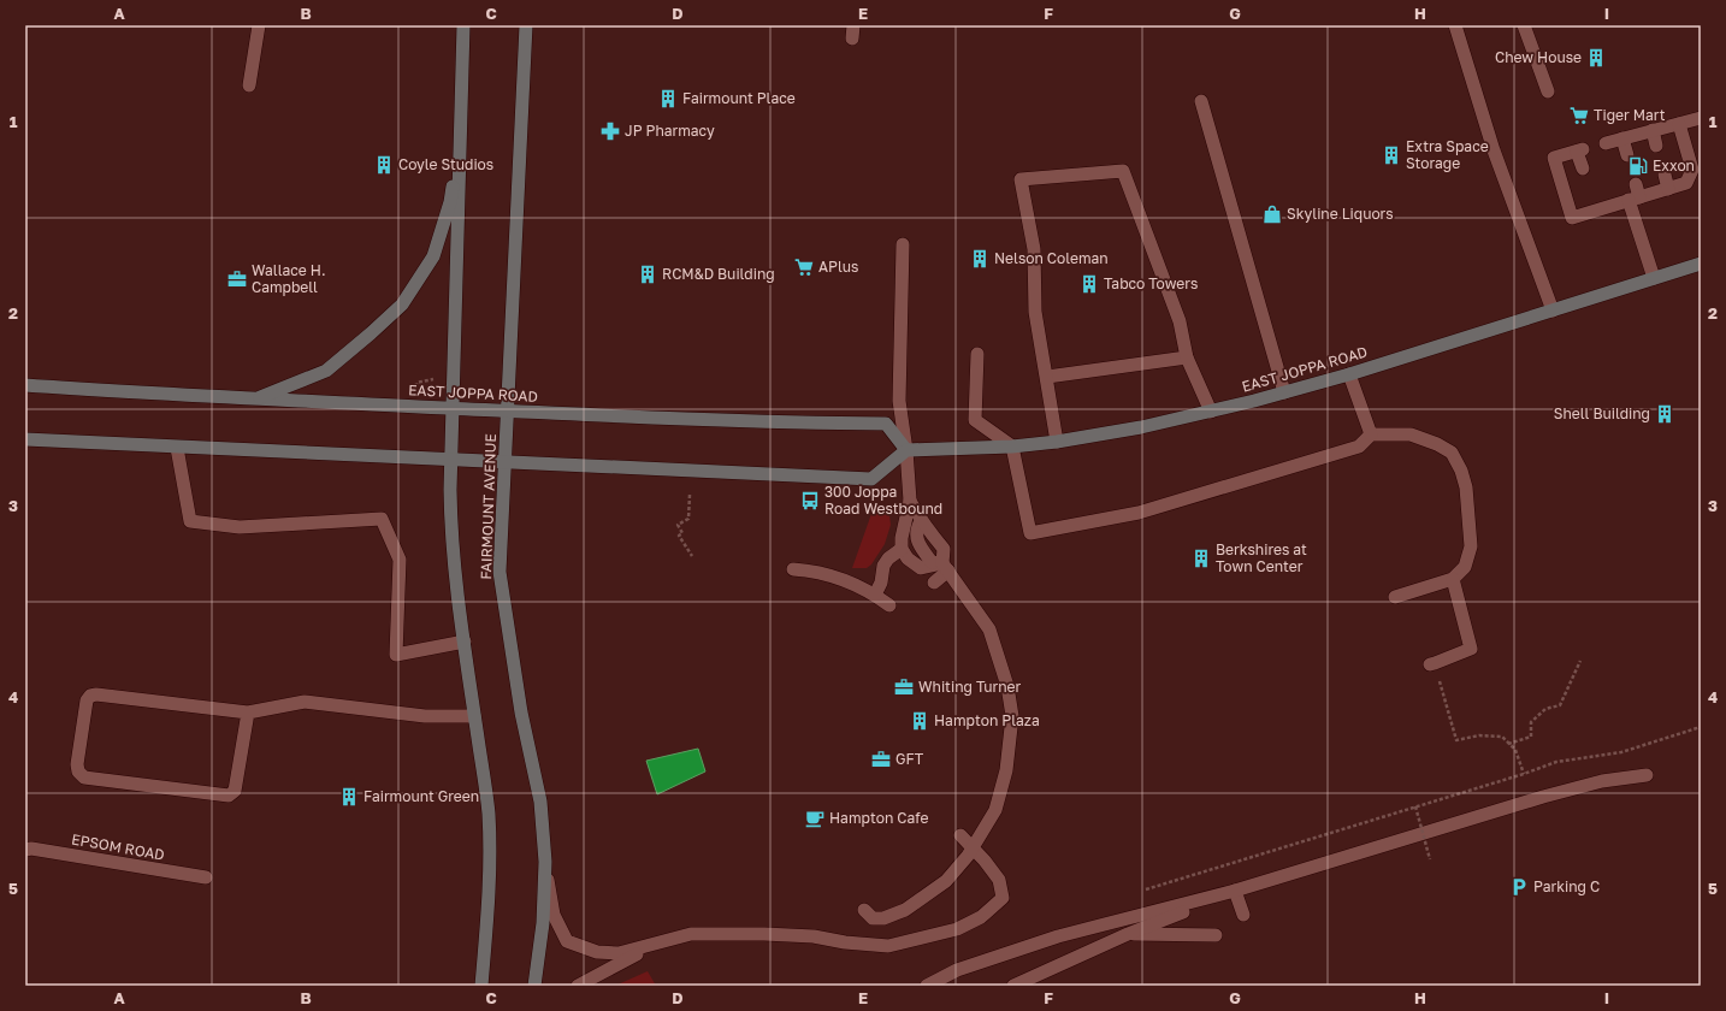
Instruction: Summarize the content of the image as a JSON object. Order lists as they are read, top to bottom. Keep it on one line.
{"streets":{"main road":["EAST JOPPA ROAD","FAIRMOUNT AVENUE"],"street":["EPSOM ROAD"]},"crossings":[["EAST JOPPA ROAD","FAIRMOUNT AVENUE"]],"places":{"building":["Chew House","Fairmount Place","Extra Space Storage","Coyle Studios","Nelson Coleman","RCM&D Building","Tabco Towers","Shell Building","Berkshires at Town Center","Hampton Plaza","Fairmount Green"],"supermarket":["Tiger Mart","APlus"],"pharmacy":["JP Pharmacy"],"fuel station":["Exxon"],"shop":["Skyline Liquors"],"office":["Wallace H. Campbell","Whiting Turner","GFT"],"bus stop":["300 Joppa Road Westbound"],"cafe":["Hampton Cafe"],"parking":["Parking C"]},"grid":{"columns":["A","B","C","D","E","F","G","H","I"],"rows":["1","2","3","4","5"]}}
